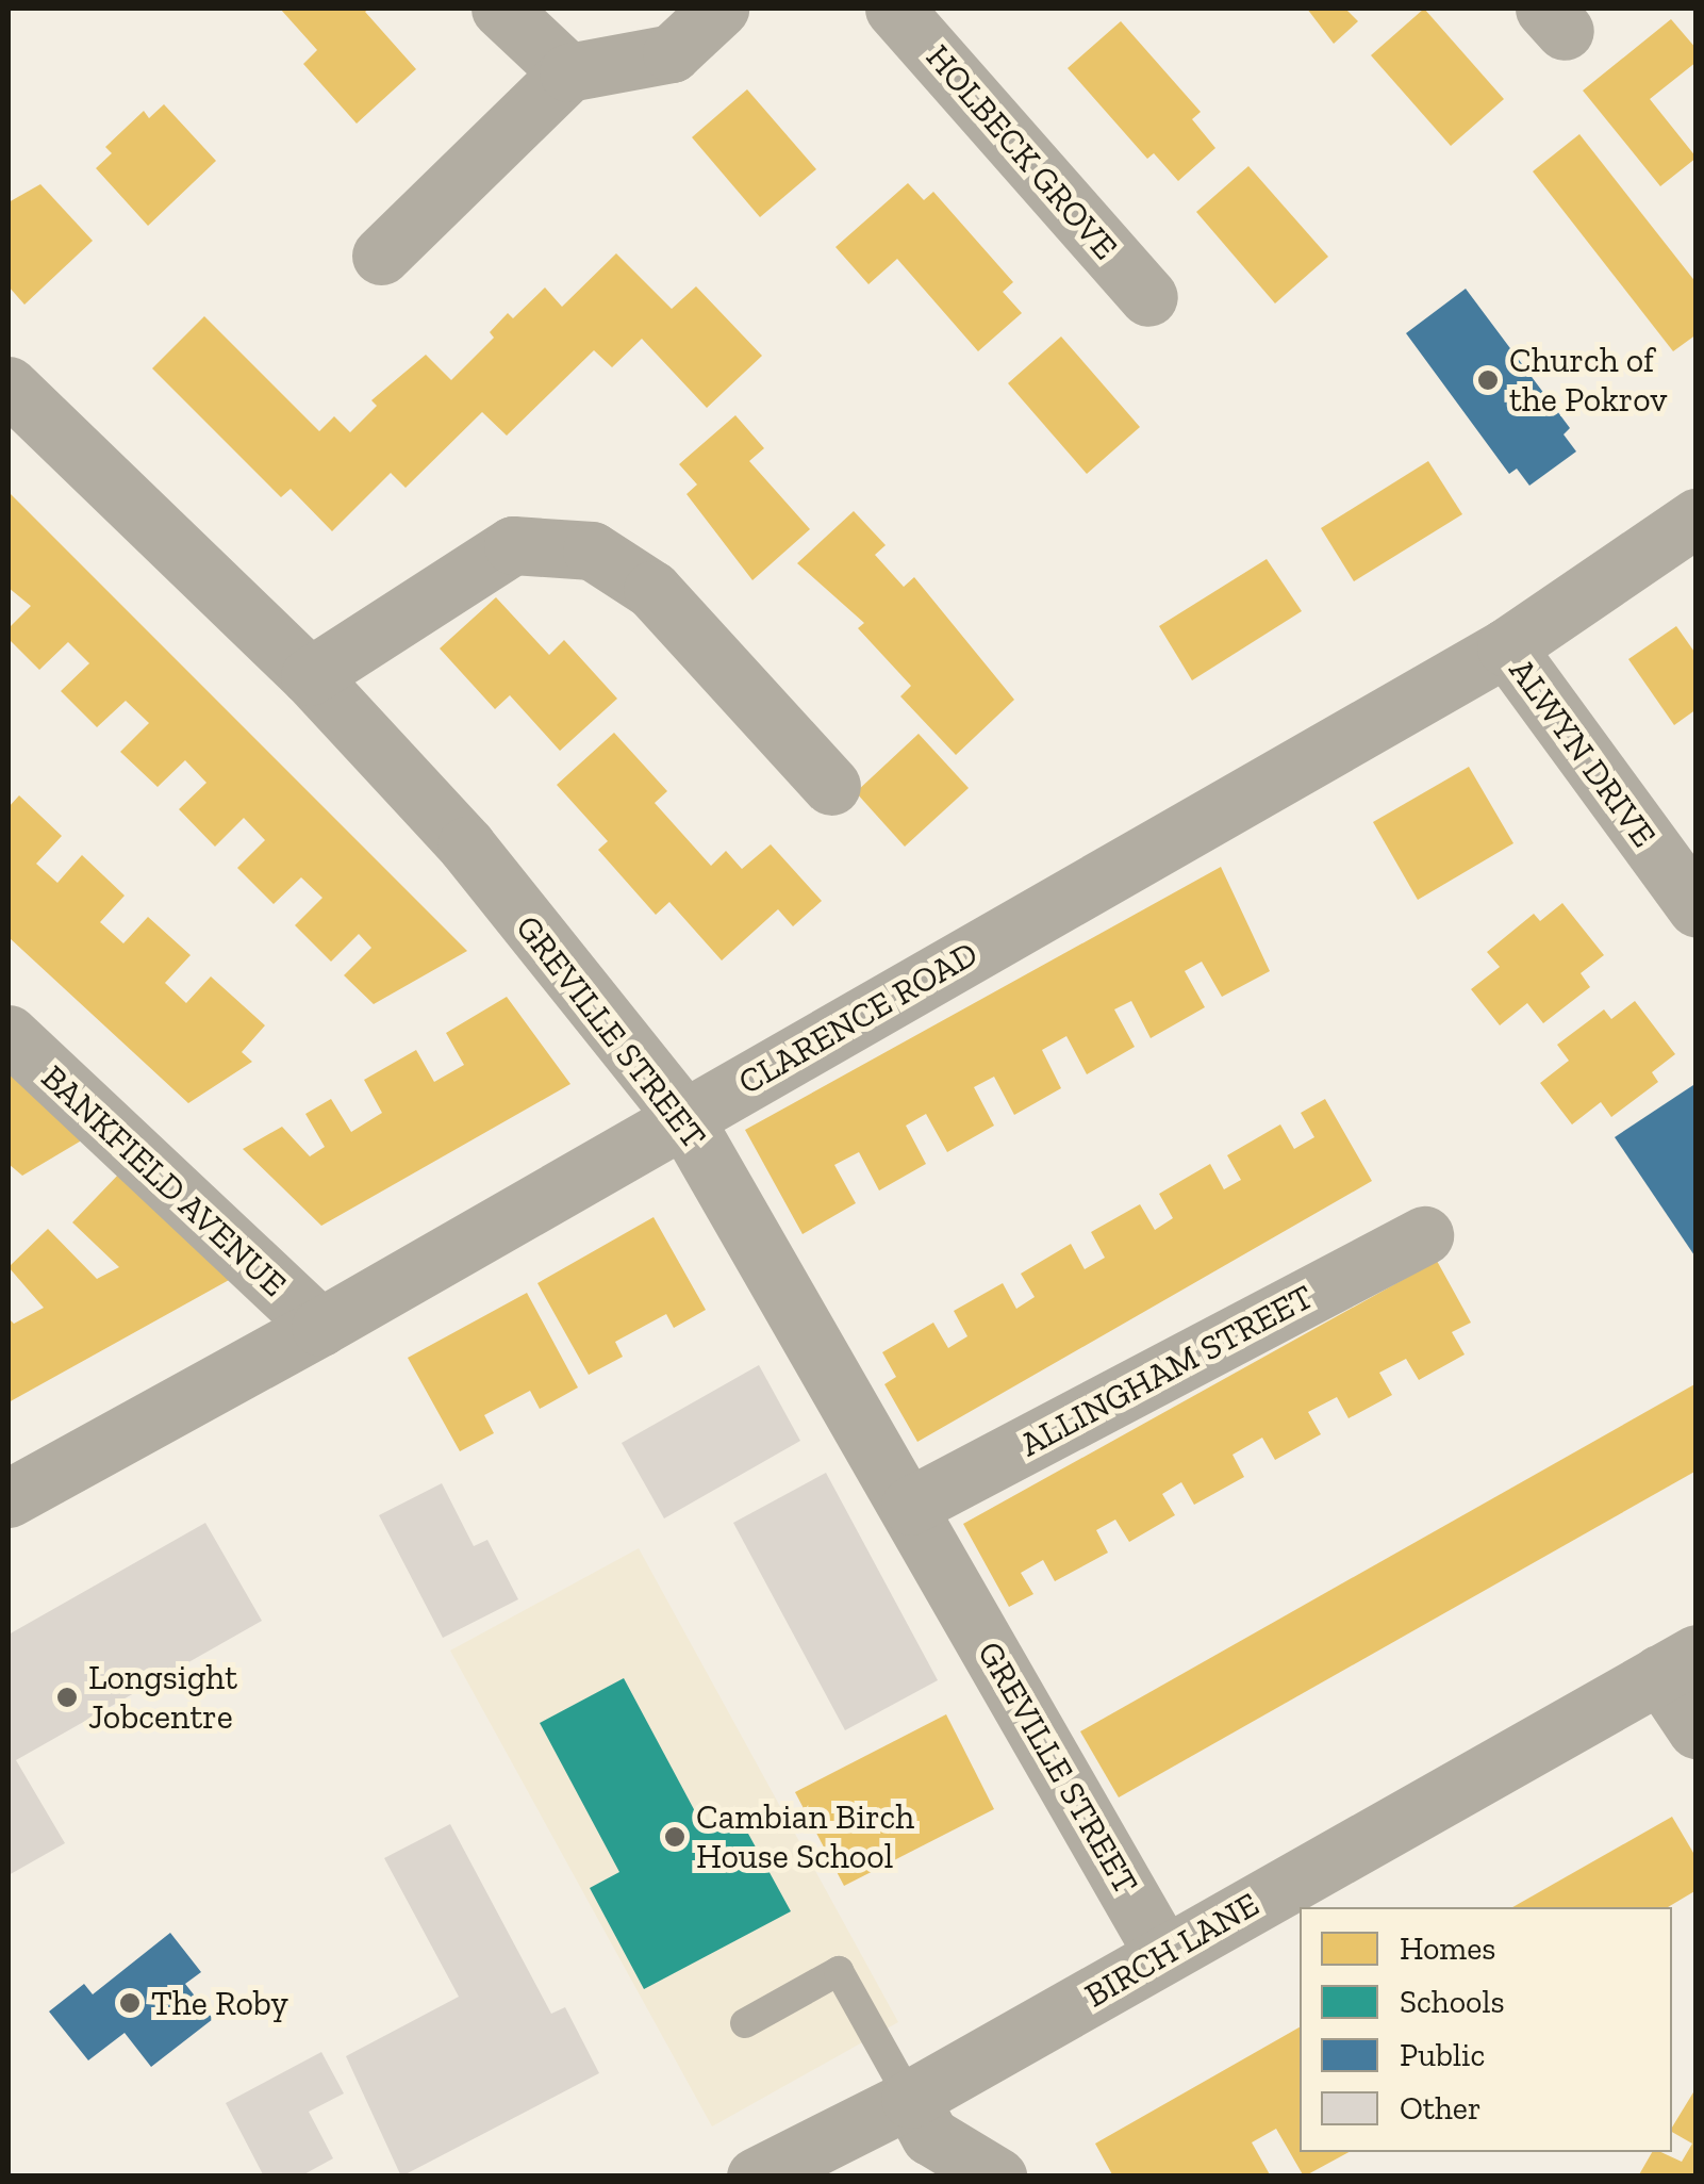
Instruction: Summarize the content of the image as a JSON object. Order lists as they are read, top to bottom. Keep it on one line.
{"streets":{"street":["HOLBECK GROVE","ALWYN DRIVE","CLARENCE ROAD","GREVILLE STREET","BANKFIELD AVENUE","ALLINGHAM STREET","BIRCH LANE"]},"crossings":[["ALWYN DRIVE","CLARENCE ROAD"],["CLARENCE ROAD","GREVILLE STREET"],["CLARENCE ROAD","BANKFIELD AVENUE"],["GREVILLE STREET","ALLINGHAM STREET"],["GREVILLE STREET","BIRCH LANE"]],"places":["Church of the Pokrov","Longsight Jobcentre","Cambian Birch House School","The Roby"],"legend":["Homes","Schools","Public","Other"]}
